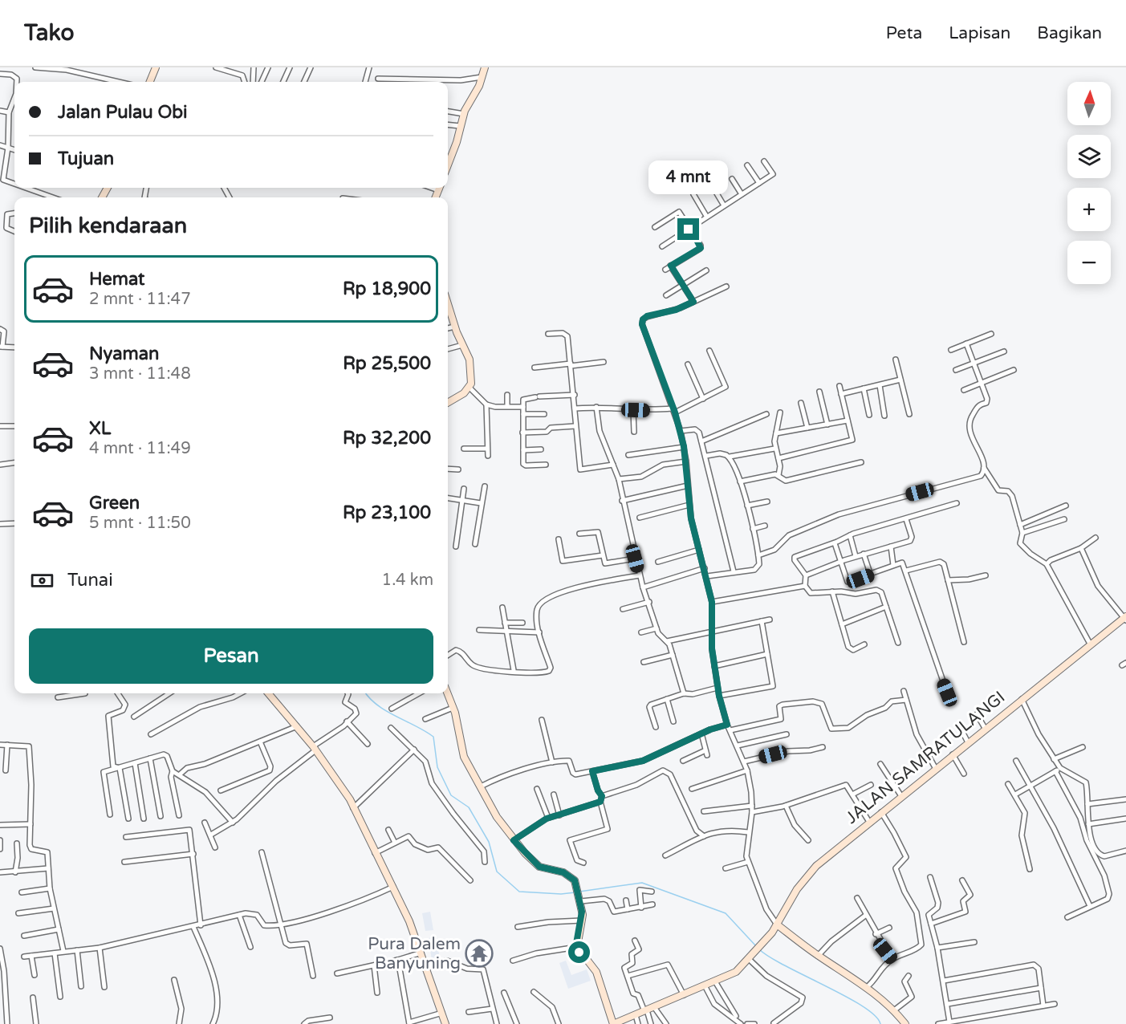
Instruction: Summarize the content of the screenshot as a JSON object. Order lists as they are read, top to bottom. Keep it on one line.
{"streets":{"street":["JALAN SAMRATULANGI"]},"places":{"temple":["Pura Dalem Banyuning"]},"north":"top","page":{"header":"Tako","nav":["Peta","Lapisan","Bagikan"],"map_buttons":["+","−"],"banner":["Jalan Pulau Obi","Tujuan"],"bubble":"4 mnt","heading":"Pilih kendaraan","list":[{"name":"Hemat","note":"2 mnt · 11:47","value":"Rp 18,900"},{"name":"Nyaman","note":"3 mnt · 11:48","value":"Rp 25,500"},{"name":"XL","note":"4 mnt · 11:49","value":"Rp 32,200"},{"name":"Green","note":"5 mnt · 11:50","value":"Rp 23,100"}],"pay":["Tunai","1.4 km"],"buttons":"Pesan"}}
